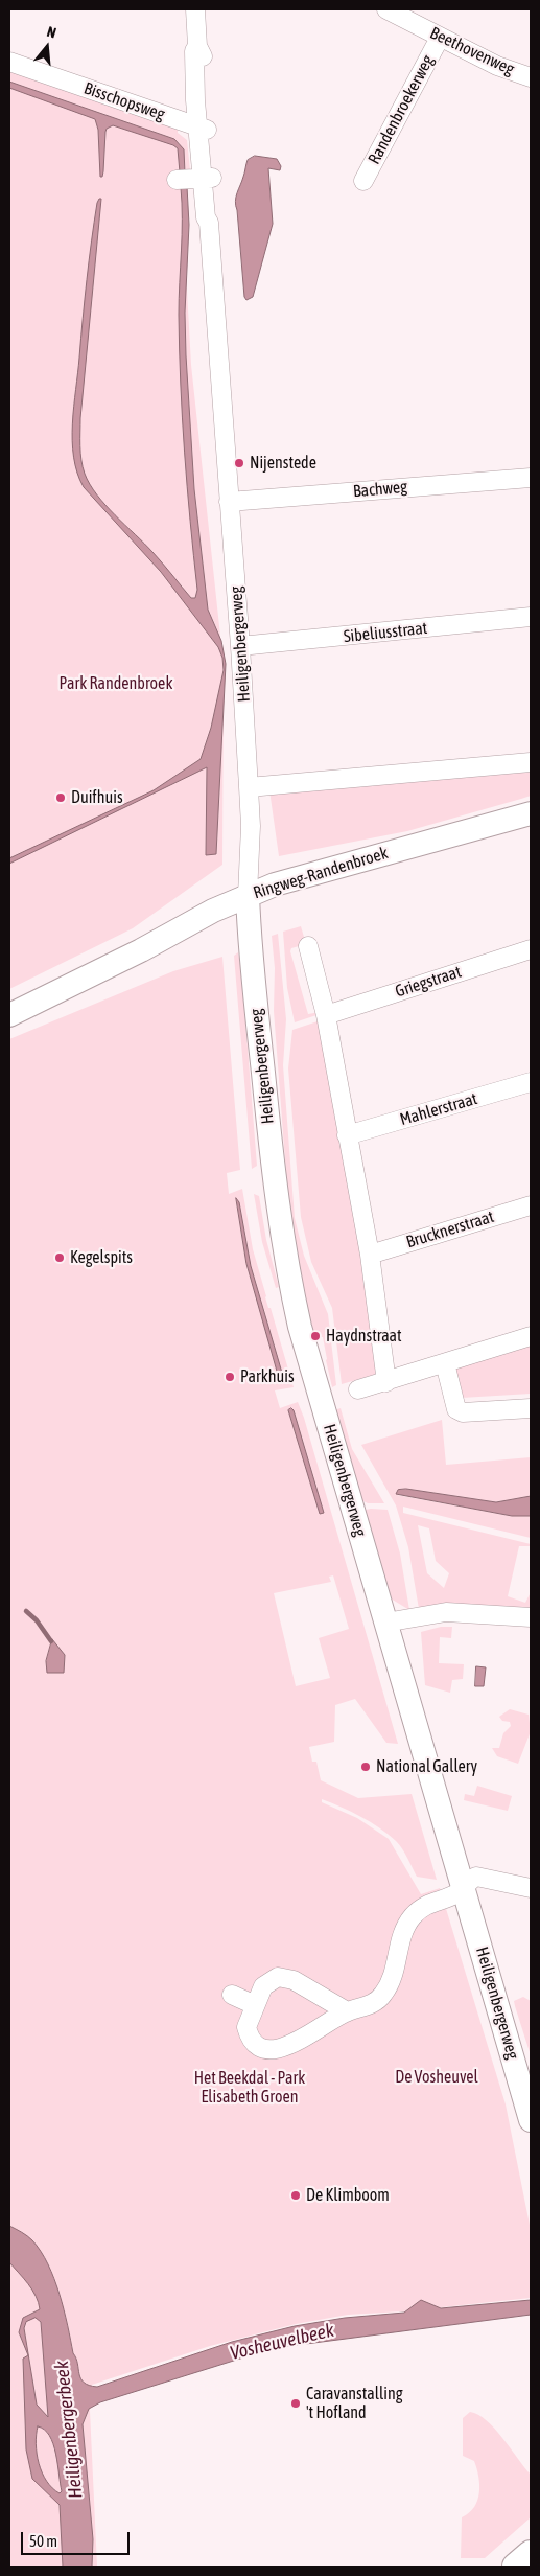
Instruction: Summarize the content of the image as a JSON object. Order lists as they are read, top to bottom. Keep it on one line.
{"streets":{"main road":["Heiligenbergerweg","Ringweg-Randenbroek"],"street":["Beethovenweg","Bisschopsweg","Randenbroekerweg","Bachweg","Sibeliusstraat","Griegstraat","Mahlerstraat","Brucknerstraat"]},"crossings":[["Beethovenweg","Randenbroekerweg"],["Bisschopsweg","Heiligenbergerweg"],["Bachweg","Heiligenbergerweg"],["Sibeliusstraat","Heiligenbergerweg"],["Heiligenbergerweg","Ringweg-Randenbroek"]],"water":["Vosheuvelbeek","Heiligenbergerbeek"],"parks":["Park Randenbroek","De Vosheuvel","Het Beekdal - Park Elisabeth Groen"],"places":["Nijenstede","Duifhuis","Kegelspits","Haydnstraat","Parkhuis","National Gallery","De Klimboom","Caravanstalling 't Hofland"],"scale_bar":"50 m","north":"top"}
